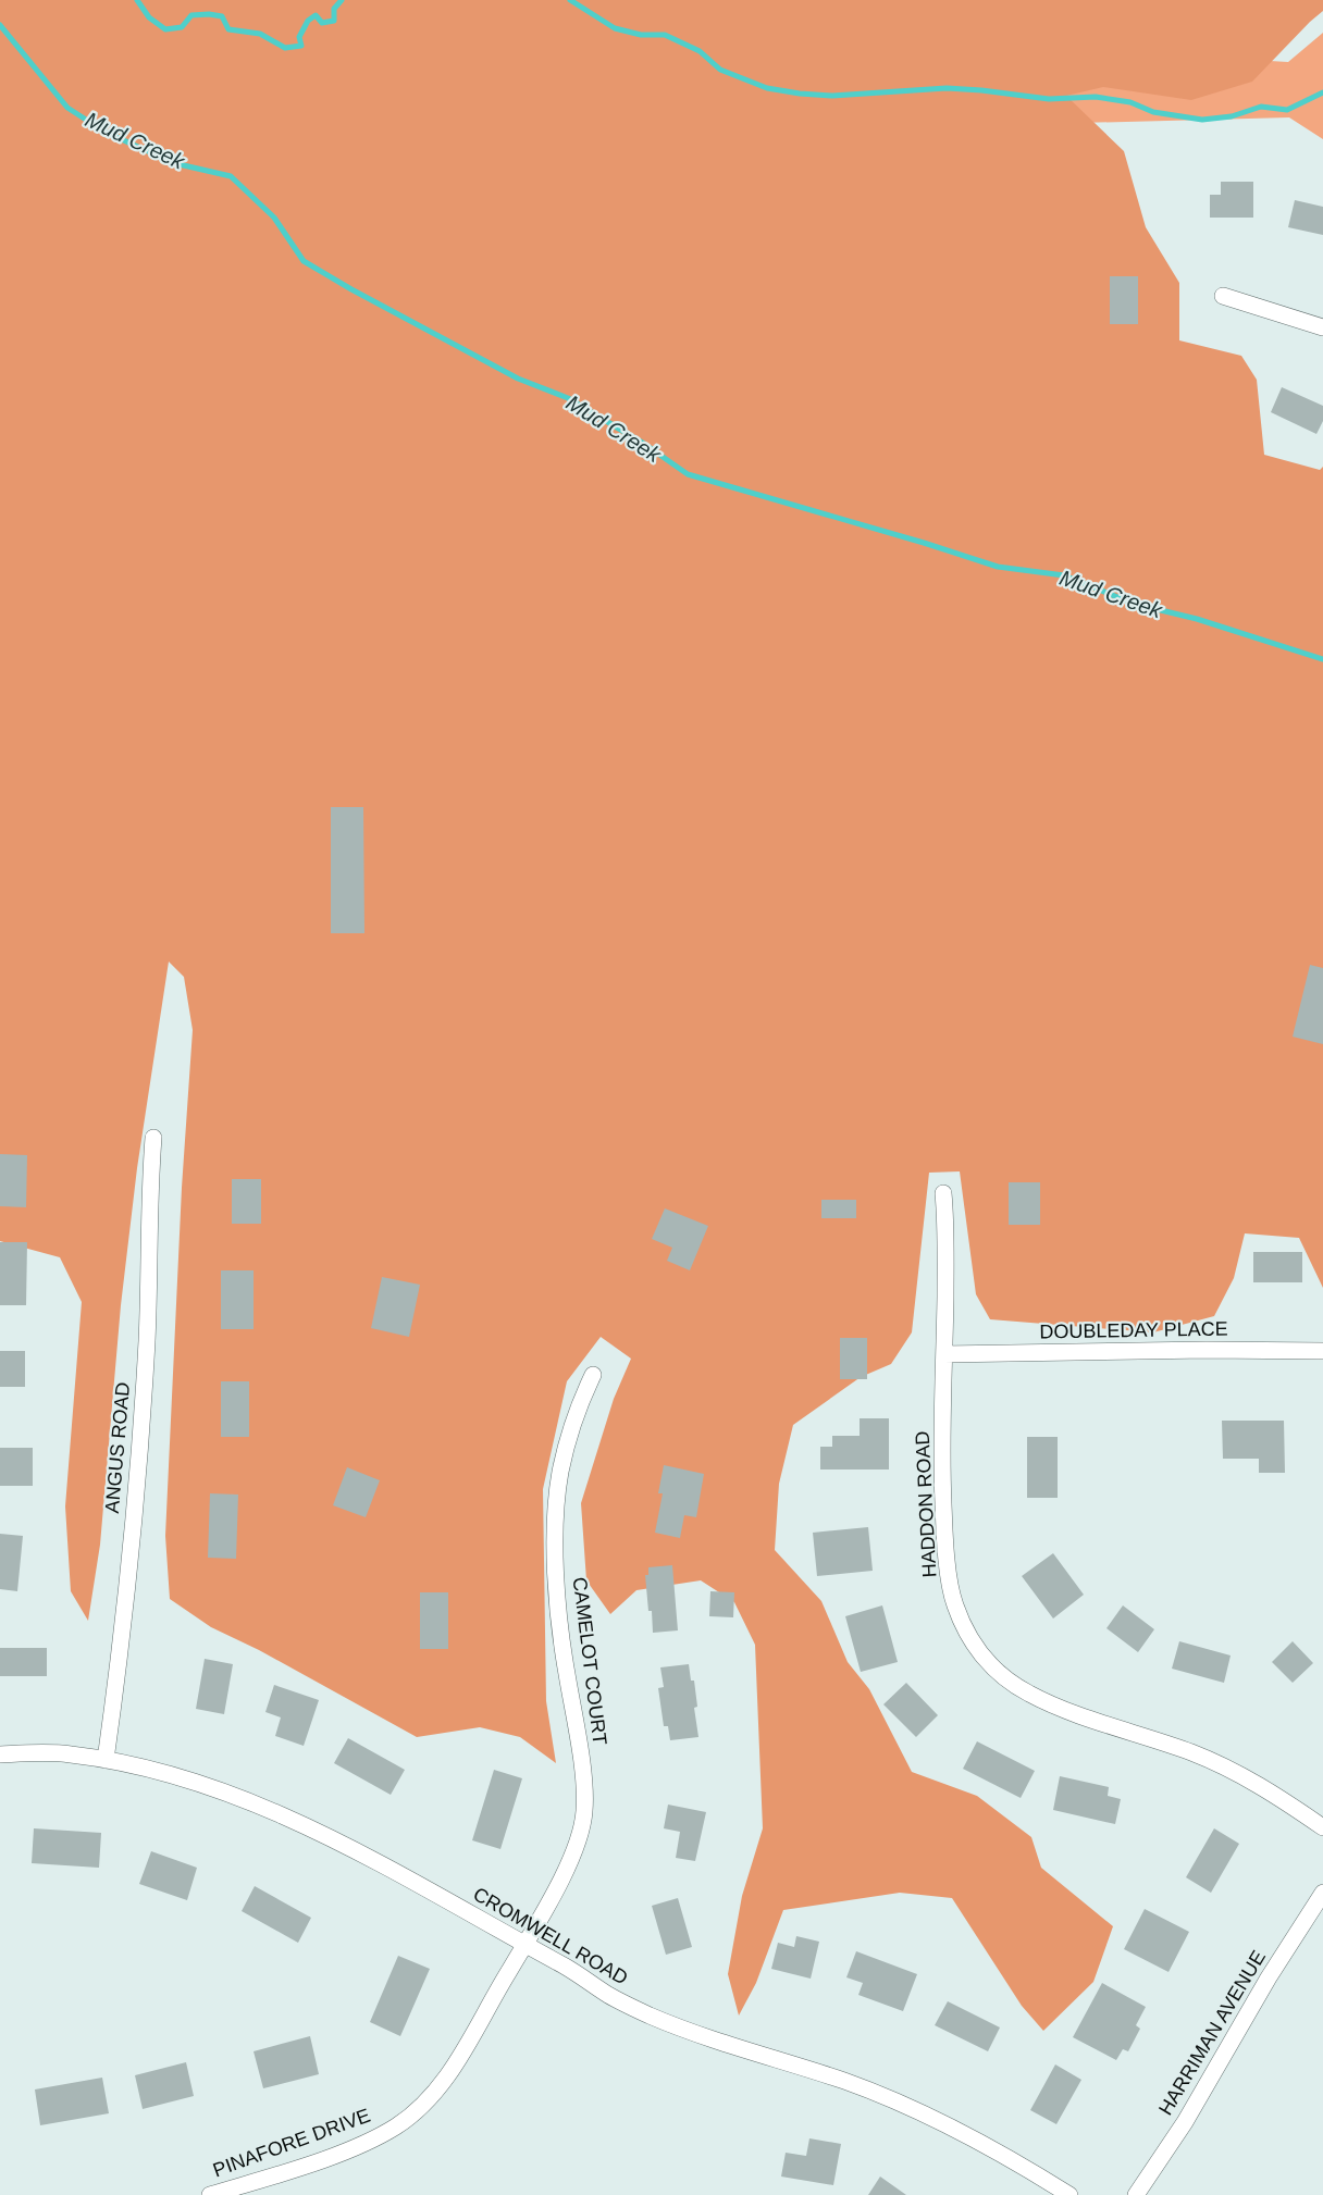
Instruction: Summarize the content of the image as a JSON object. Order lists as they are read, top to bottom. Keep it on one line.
{"streets":{"street":["DOUBLEDAY PLACE","ANGUS ROAD","HADDON ROAD","CAMELOT COURT","CROMWELL ROAD","HARRIMAN AVENUE","PINAFORE DRIVE"]},"crossings":[["DOUBLEDAY PLACE","HADDON ROAD"],["ANGUS ROAD","CROMWELL ROAD"],["CAMELOT COURT","CROMWELL ROAD"],["CAMELOT COURT","PINAFORE DRIVE"],["CROMWELL ROAD","PINAFORE DRIVE"]],"water":["Mud Creek"]}
